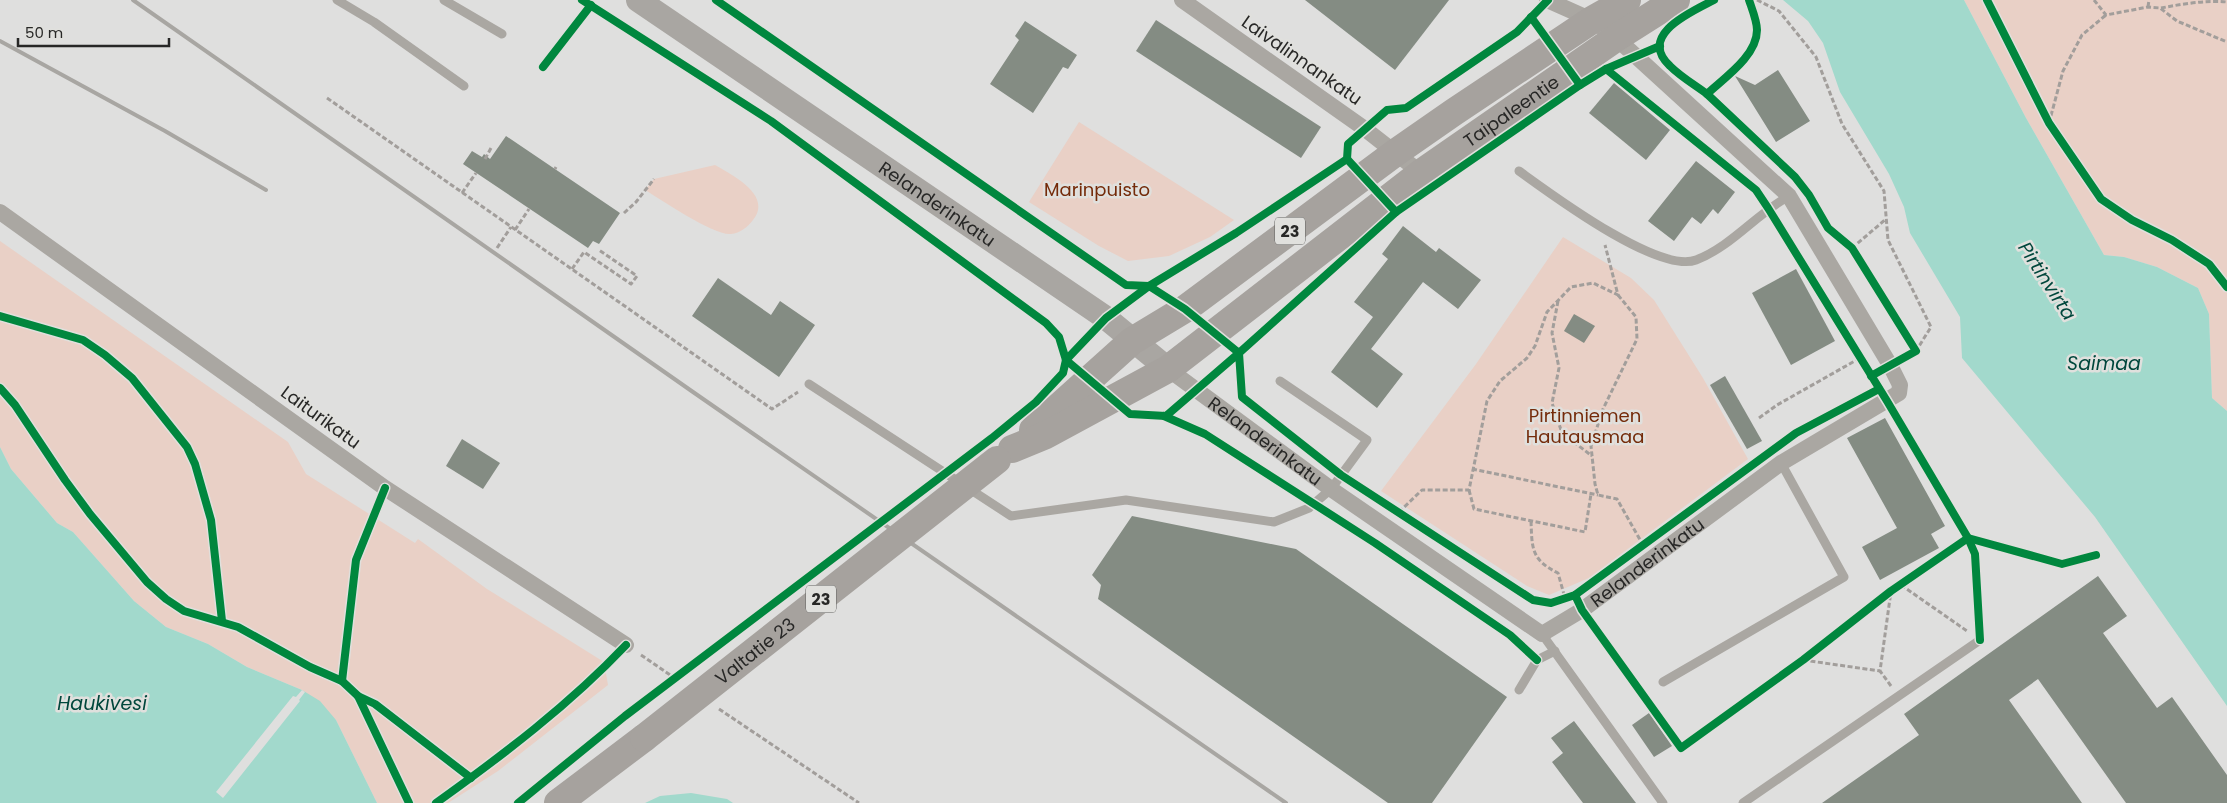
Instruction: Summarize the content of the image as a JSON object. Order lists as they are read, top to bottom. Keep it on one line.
{"streets":{"highway":["Taipaleentie","23","Valtatie 23"],"main road":["Relanderinkatu"],"street":["Laivalinnankatu","Laiturikatu"]},"crossings":[["Laivalinnankatu","Taipaleentie"],["Laivalinnankatu","23"],["Taipaleentie","23"],["Relanderinkatu","23"],["Relanderinkatu","Valtatie 23"],["23","Valtatie 23"]],"water":["Pirtinvirta","Saimaa","Haukivesi"],"parks":["Marinpuisto","Pirtinniemen Hautausmaa"],"scale_bar":"50 m"}
